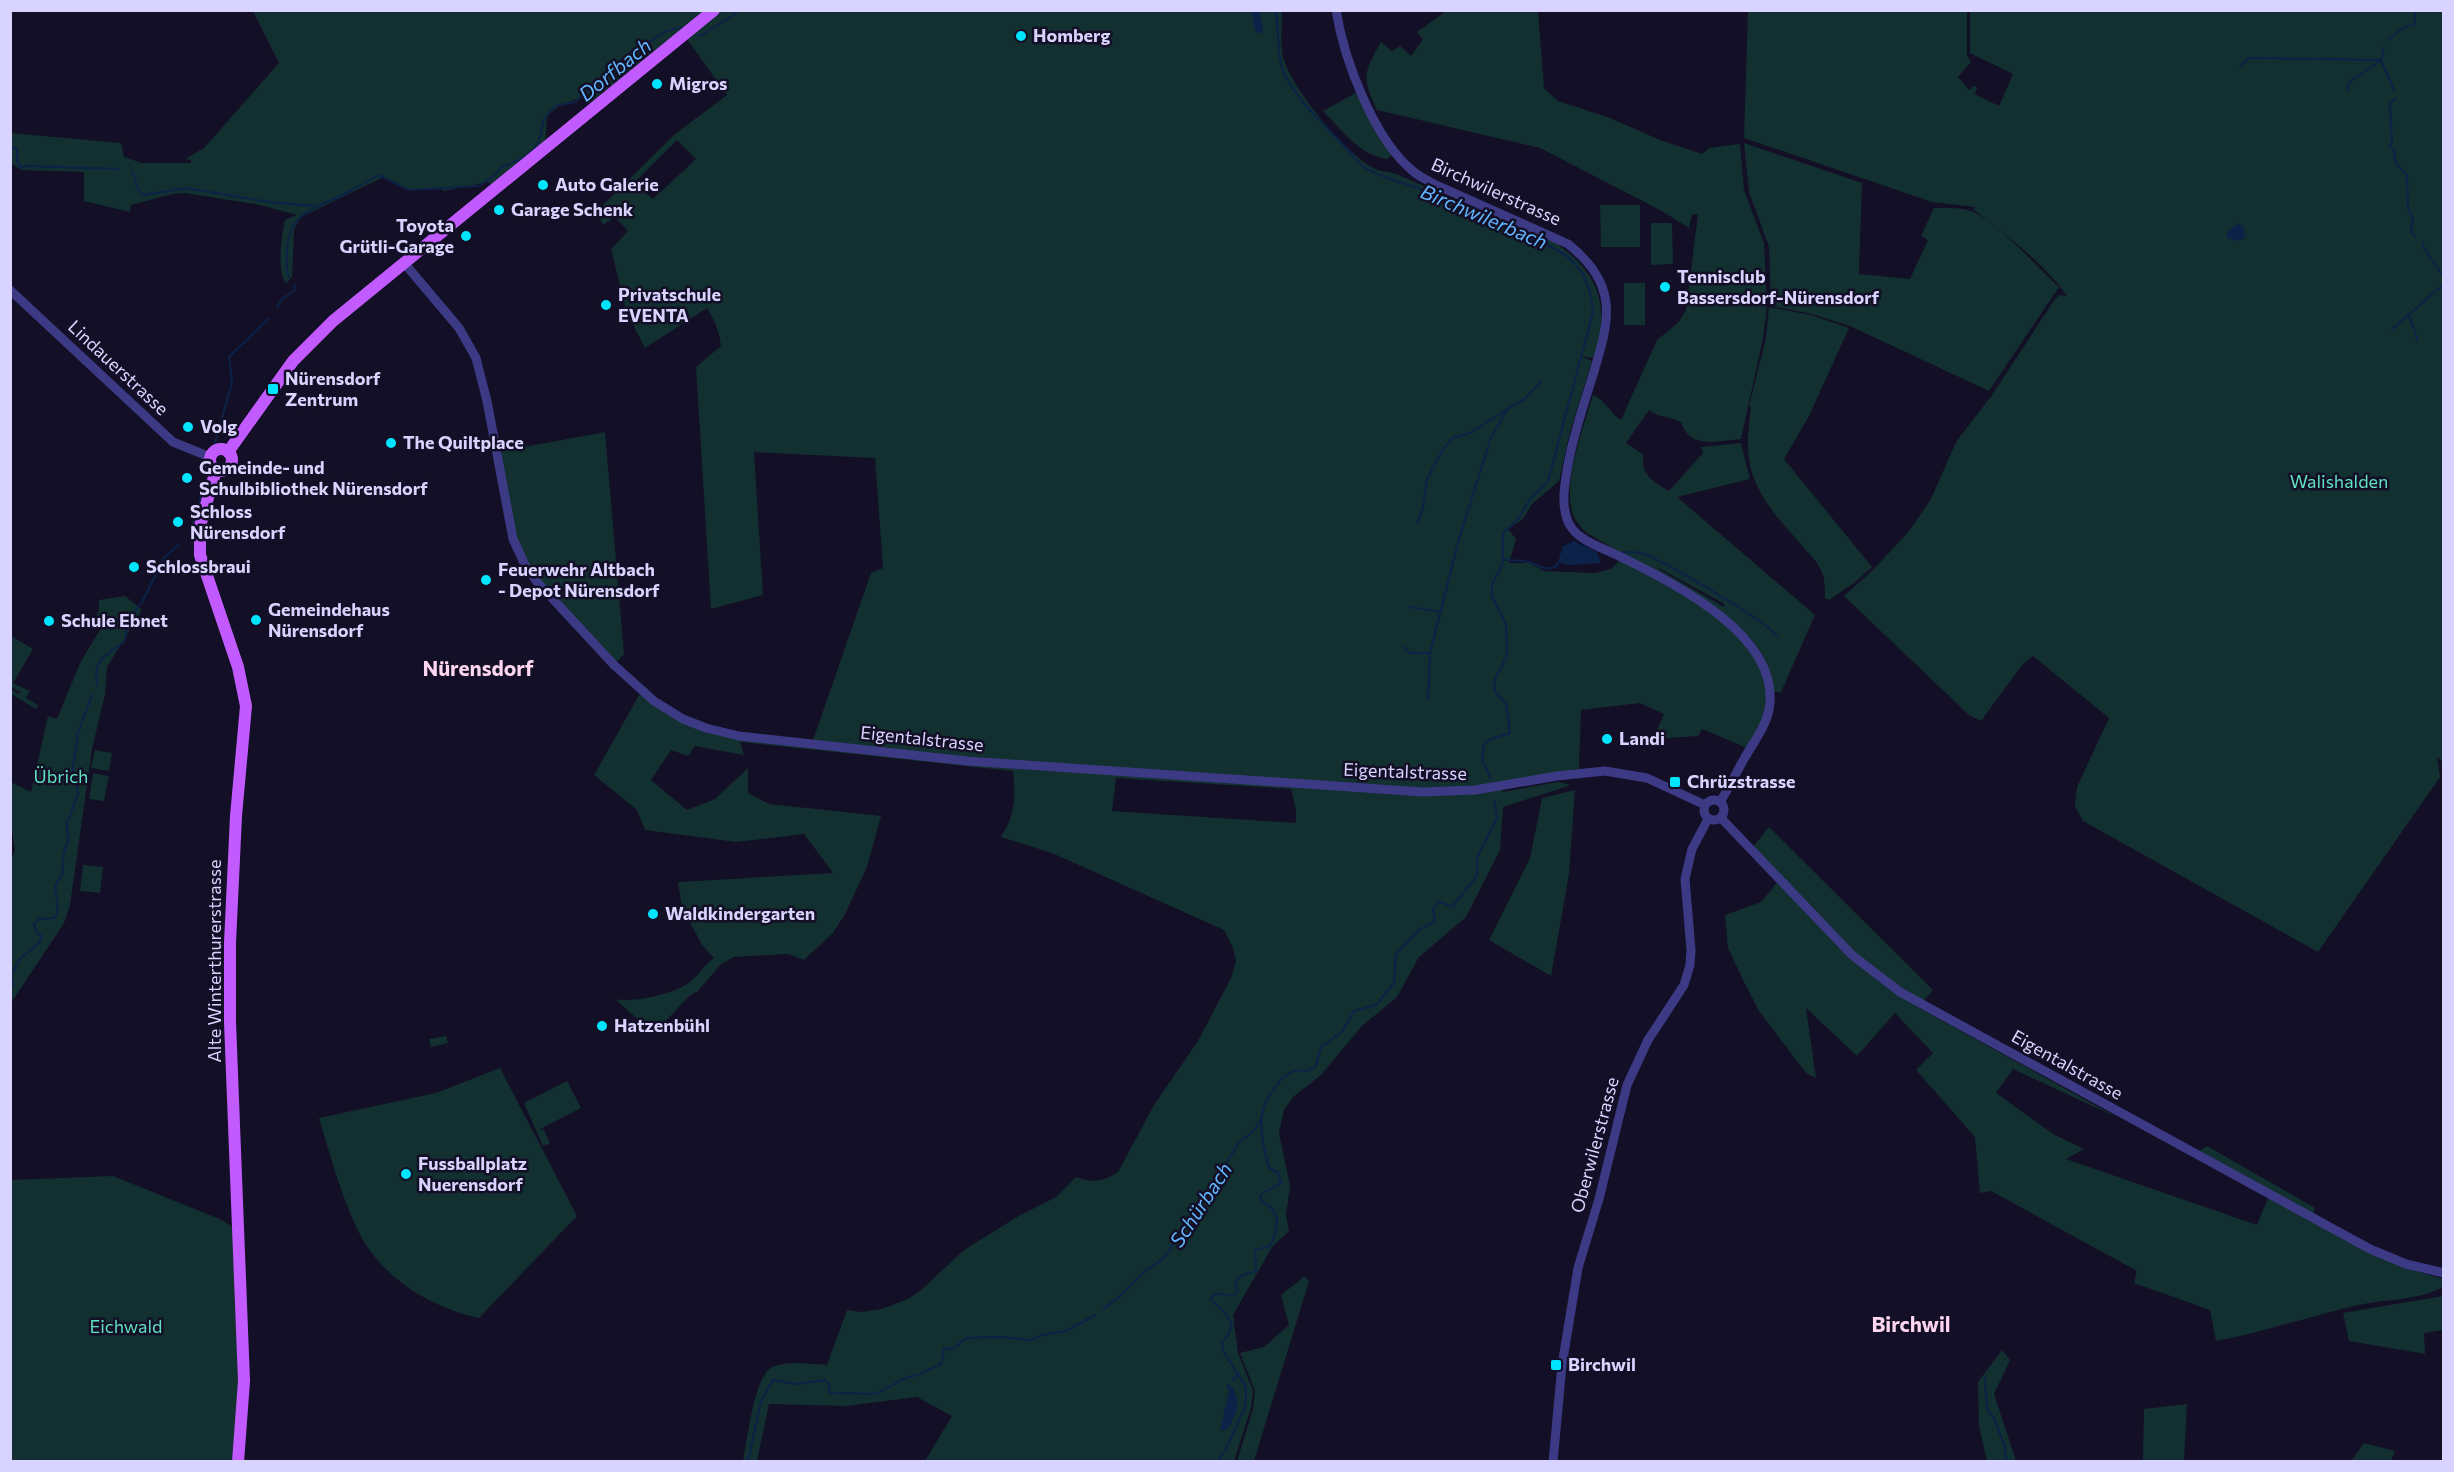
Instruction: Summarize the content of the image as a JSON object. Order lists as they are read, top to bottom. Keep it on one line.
{"streets":{"main road":["Alte Winterthurerstrasse"],"street":["Birchwilerstrasse","Lindauerstrasse","Eigentalstrasse","Oberwilerstrasse"]},"crossings":[["Birchwilerstrasse","Eigentalstrasse"],["Birchwilerstrasse","Oberwilerstrasse"],["Lindauerstrasse","Alte Winterthurerstrasse"],["Eigentalstrasse","Oberwilerstrasse"]],"districts":["Nürensdorf","Birchwil"],"water":["Dorfbach","Birchwilerbach","Schürbach"],"parks":["Walishalden","Übrich","Eichwald"],"places":{"other":["Homberg","Migros","Auto Galerie","Garage Schenk","Toyota Grütli-Garage","Tennisclub Bassersdorf-Nürensdorf","Privatschule EVENTA","Volg","The Quiltplace","Gemeinde- und Schulbibliothek Nürensdorf","Schloss Nürensdorf","Schlossbraui","Feuerwehr Altbach - Depot Nürensdorf","Gemeindehaus Nürensdorf","Schule Ebnet","Landi","Waldkindergarten","Hatzenbühl","Fussballplatz Nuerensdorf"],"transit":["Nürensdorf Zentrum","Chrüzstrasse","Birchwil"]}}
